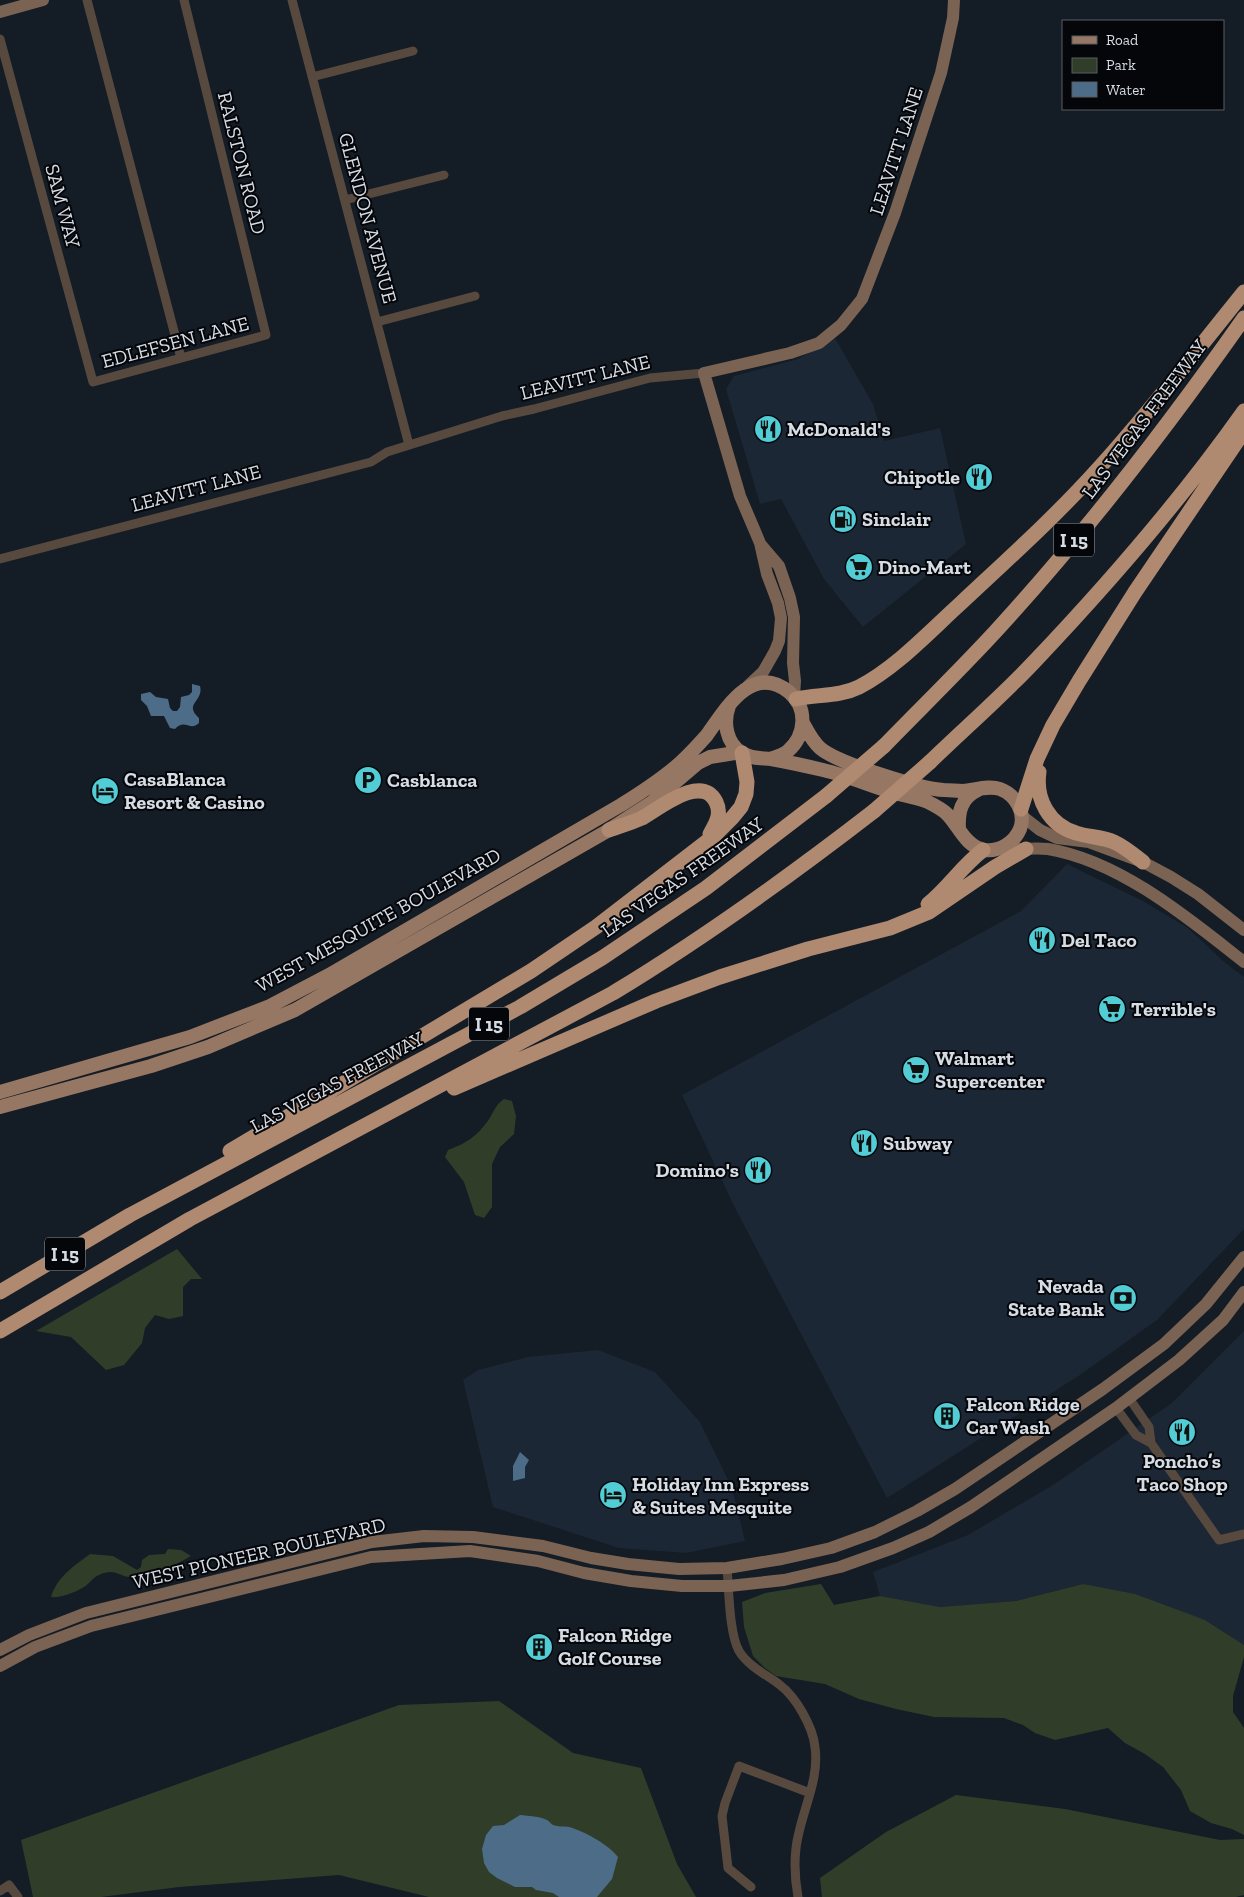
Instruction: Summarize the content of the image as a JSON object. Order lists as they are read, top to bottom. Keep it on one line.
{"streets":{"highway":["LAS VEGAS FREEWAY","I 15"],"main road":["LEAVITT LANE","WEST MESQUITE BOULEVARD","WEST PIONEER BOULEVARD"],"street":["RALSTON ROAD","SAM WAY","GLENDON AVENUE","EDLEFSEN LANE"]},"crossings":[["LEAVITT LANE","GLENDON AVENUE"],["RALSTON ROAD","EDLEFSEN LANE"],["SAM WAY","EDLEFSEN LANE"]],"places":{"restaurant":["McDonald's","Chipotle","Del Taco","Subway","Domino's","Poncho’s Taco Shop"],"fuel station":["Sinclair"],"supermarket":["Dino-Mart","Terrible's","Walmart Supercenter"],"parking":["Casblanca"],"hotel":["CasaBlanca Resort & Casino","Holiday Inn Express & Suites Mesquite"],"bank":["Nevada State Bank"],"building":["Falcon Ridge Car Wash","Falcon Ridge Golf Course"]},"legend":["Road","Park","Water"]}
